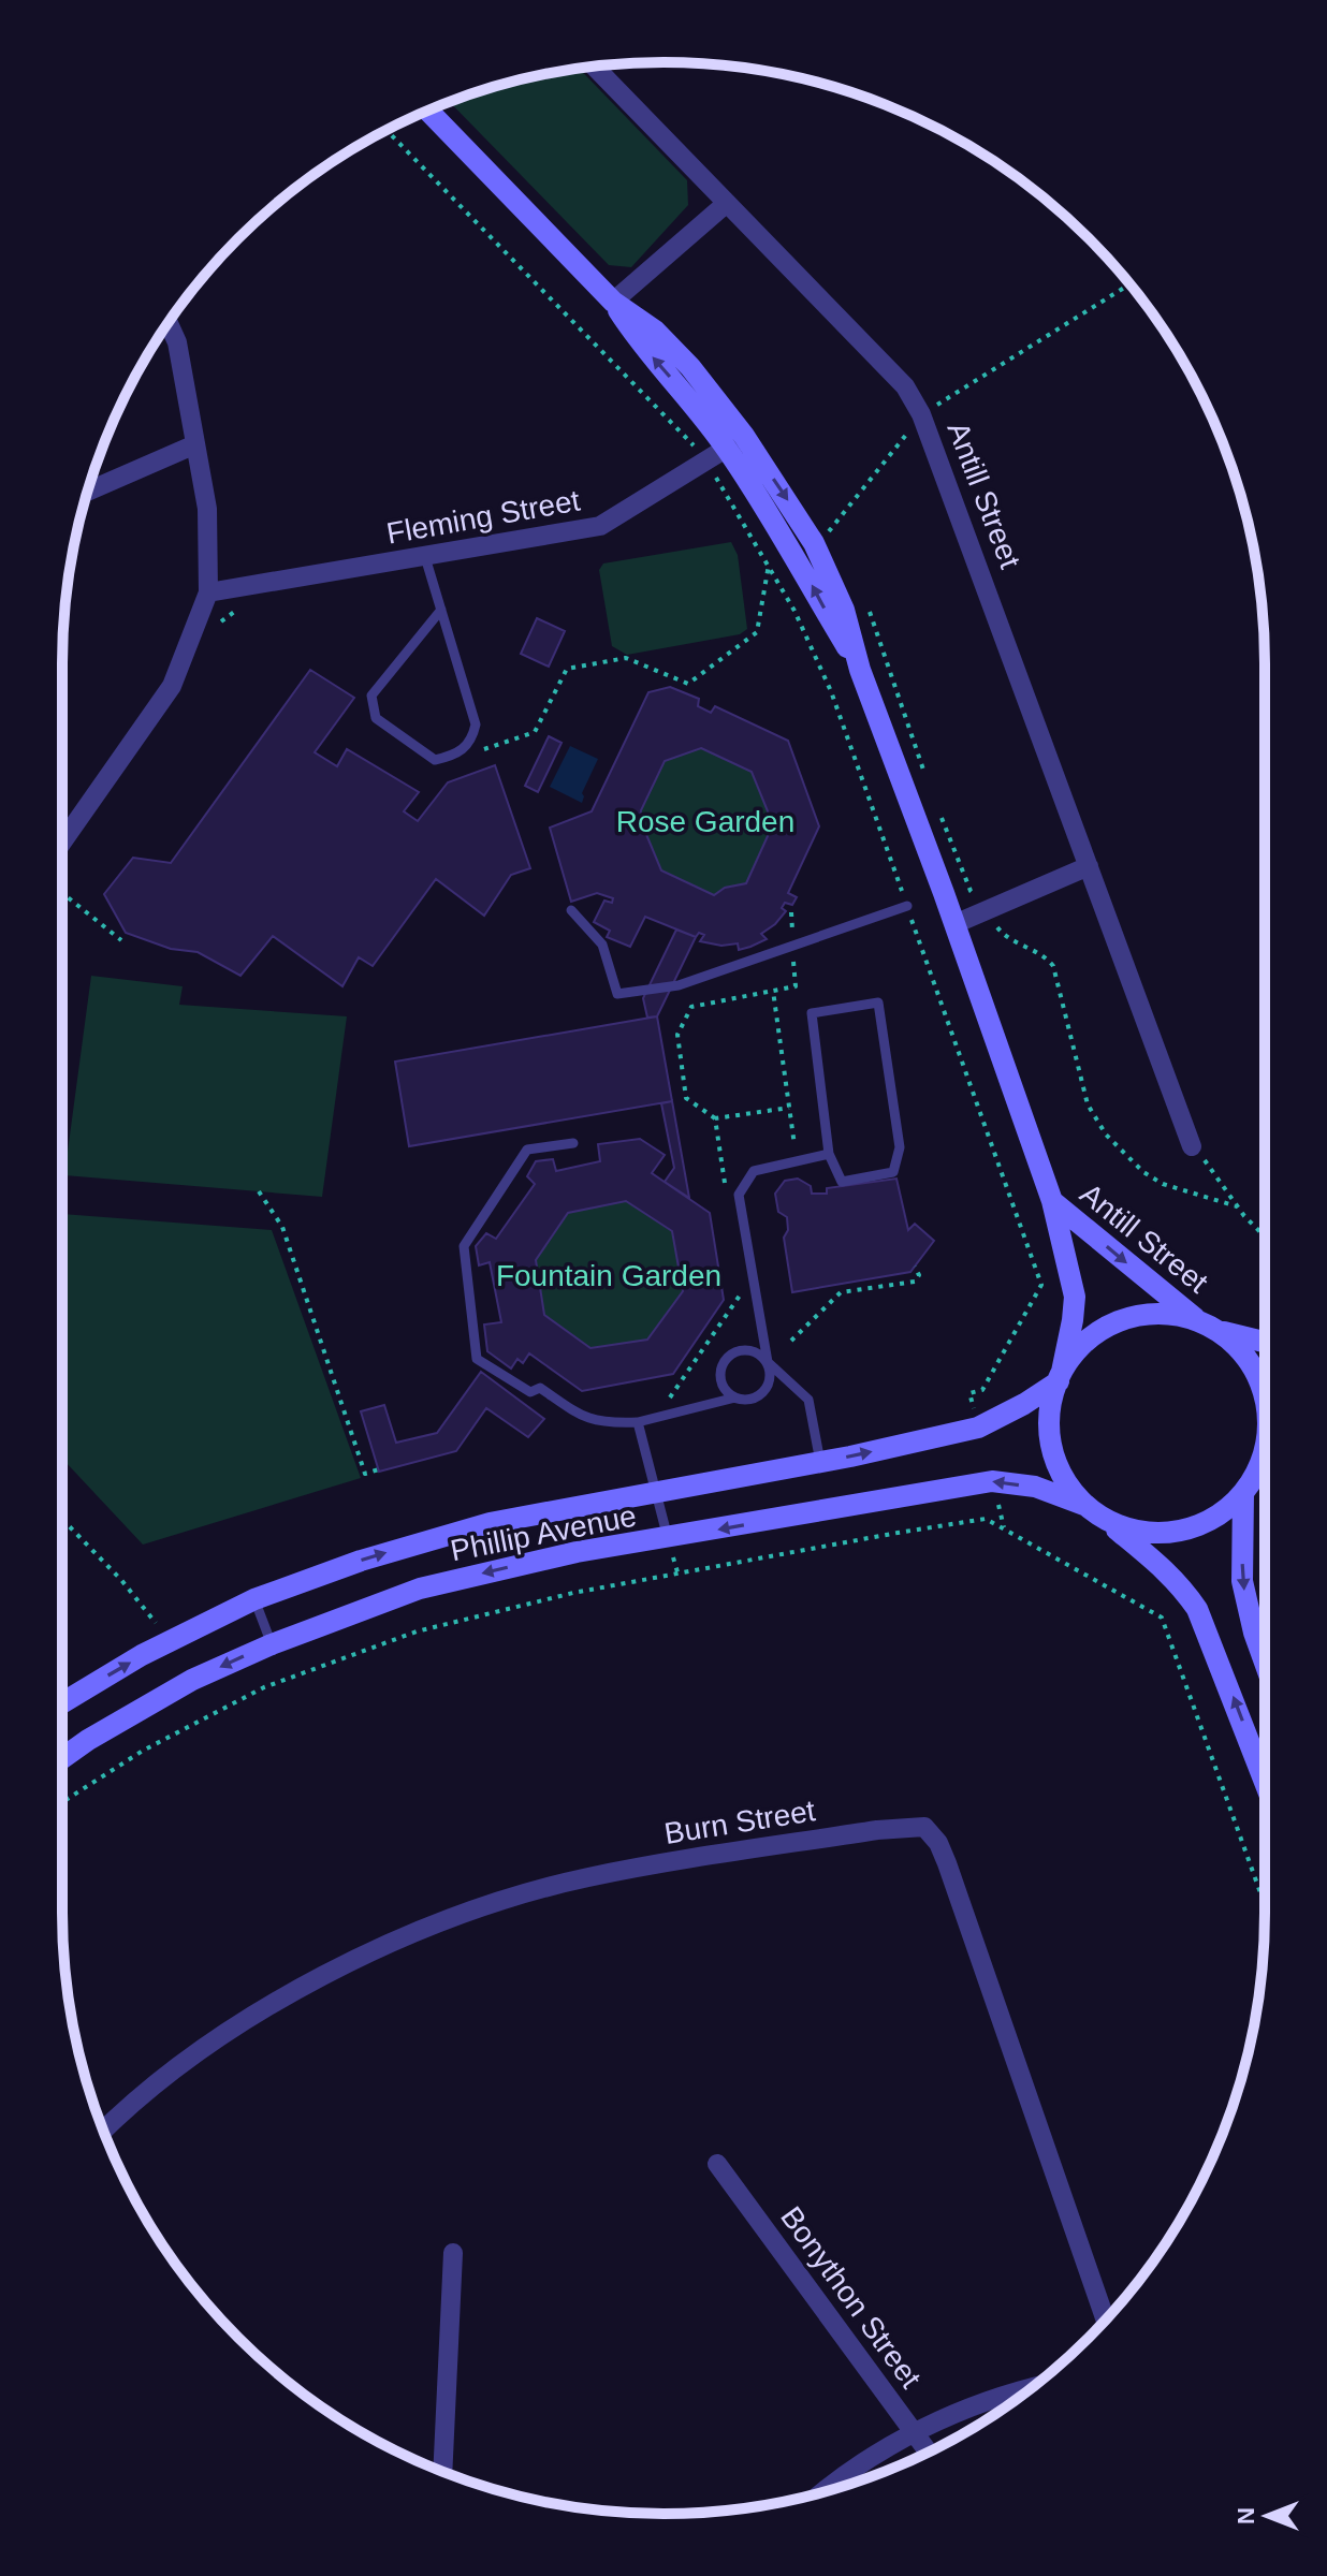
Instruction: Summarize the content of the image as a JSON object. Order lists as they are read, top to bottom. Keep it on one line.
{"streets":{"main road":["Antill Street","Phillip Avenue"],"street":["Fleming Street","Burn Street","Bonython Street"]},"crossings":[["Antill Street","Fleming Street"],["Antill Street","Phillip Avenue"]],"parks":["Rose Garden","Fountain Garden"],"north":"left"}
